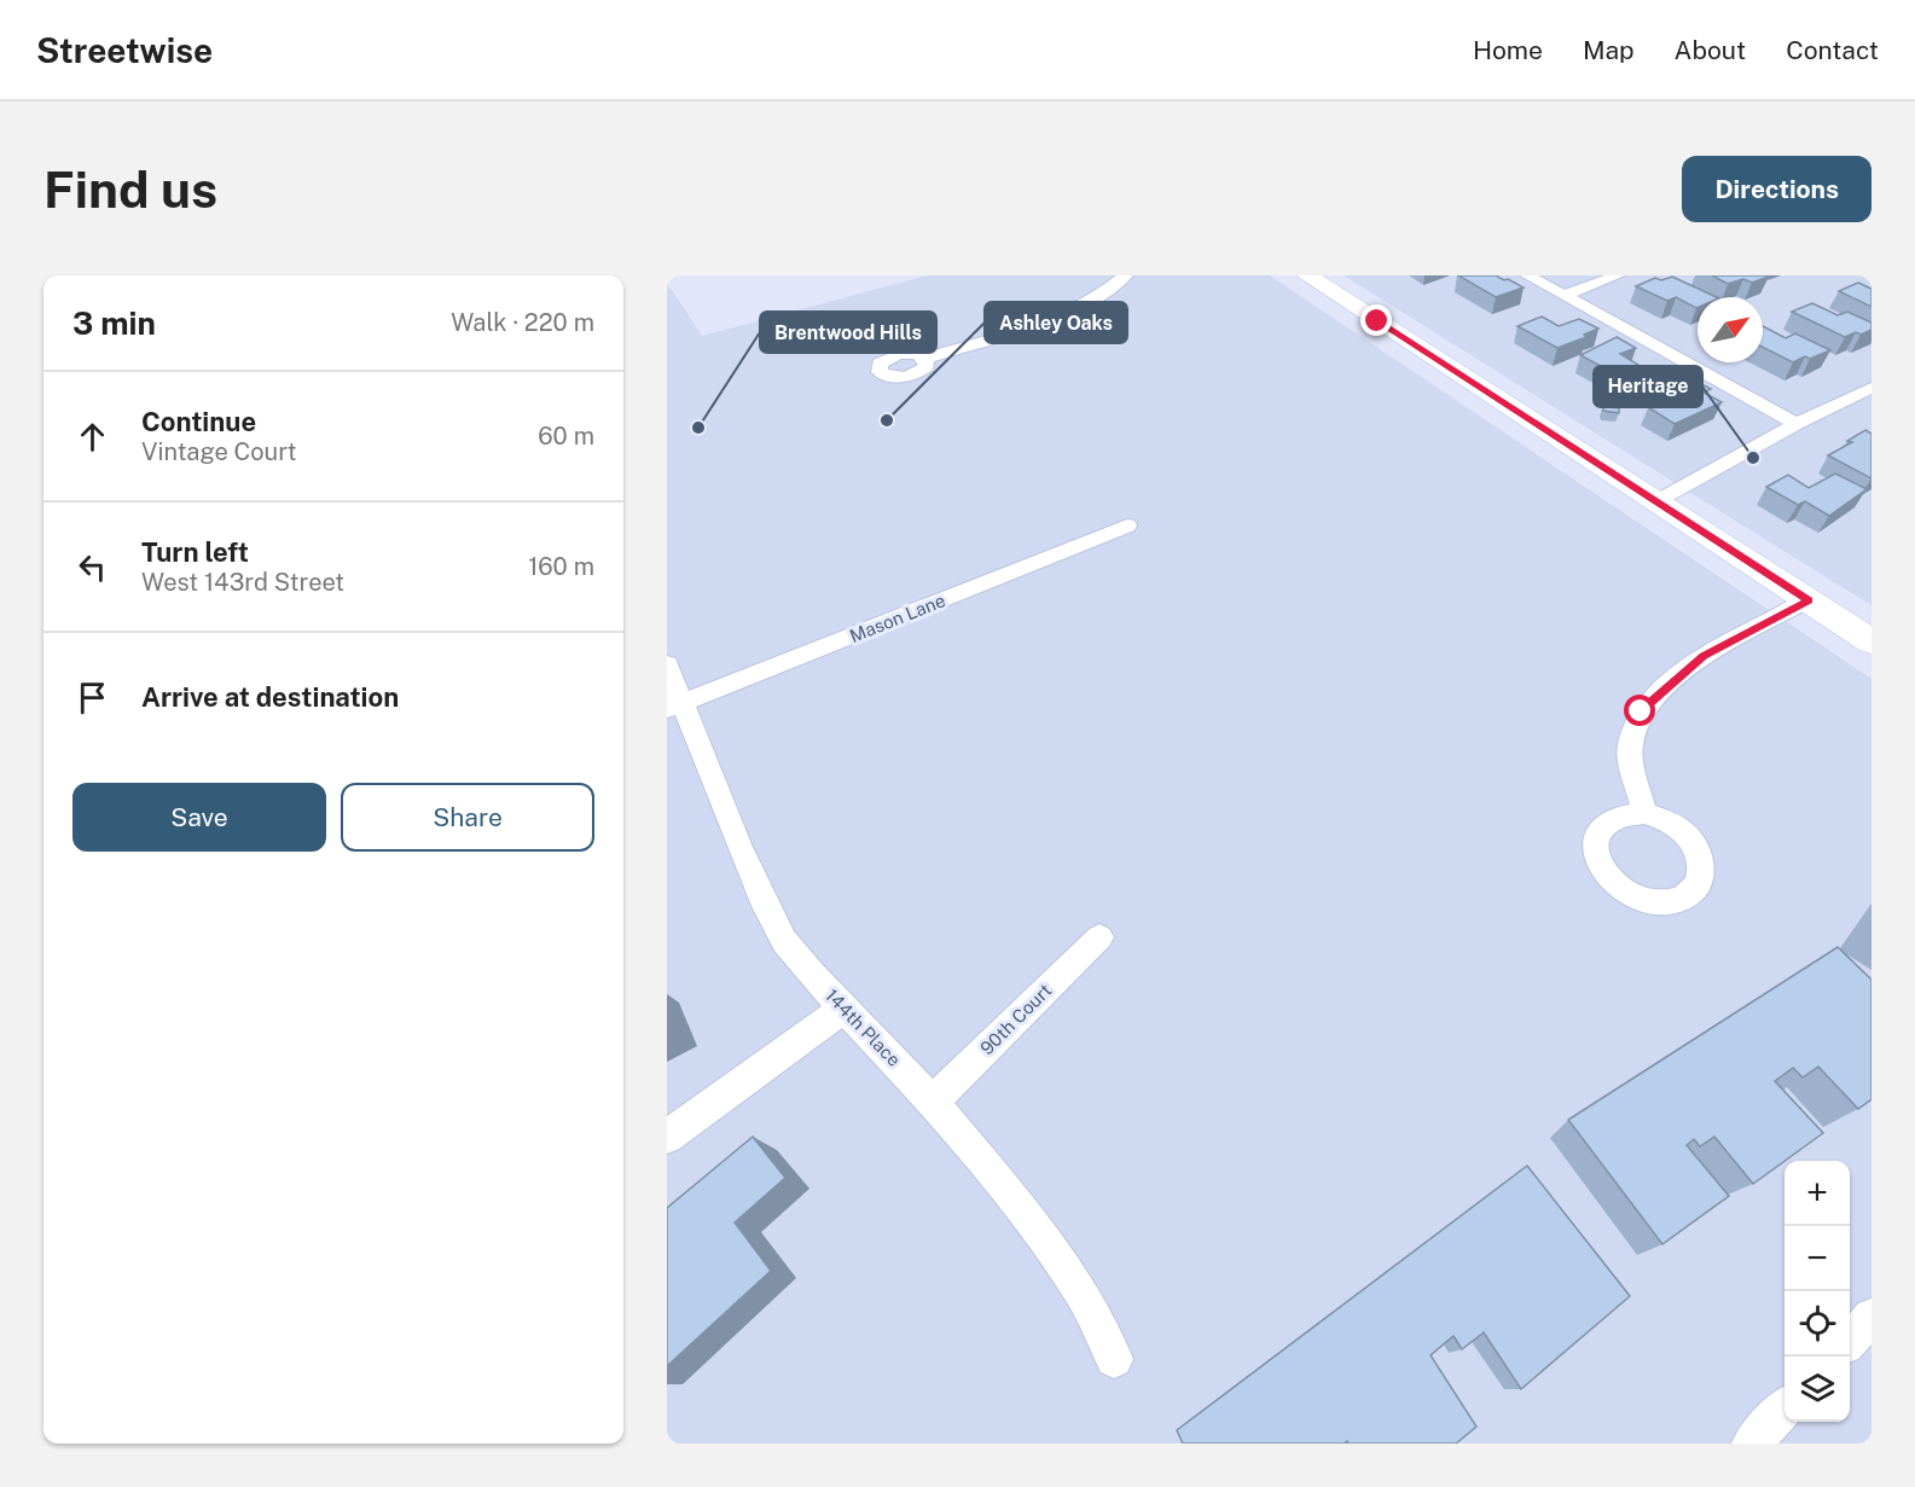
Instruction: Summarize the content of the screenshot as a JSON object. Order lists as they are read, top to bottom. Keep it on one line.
{"streets":{"street":["Mason Lane","90th Court","144th Place"]},"crossings":[["Mason Lane","144th Place"],["90th Court","144th Place"]],"places":["Ashley Oaks","Brentwood Hills","Heritage"],"north":"top right","page":{"header":"Streetwise","nav":["Home","Map","About","Contact"],"buttons":["Directions",["Save","Share"]],"title":"Find us","heading":["3 min","Walk · 220 m"],"list":[["Continue","Vintage Court","60 m"],["Turn left","West 143rd Street","160 m"],"Arrive at destination"],"map_buttons":["+","−"]}}
